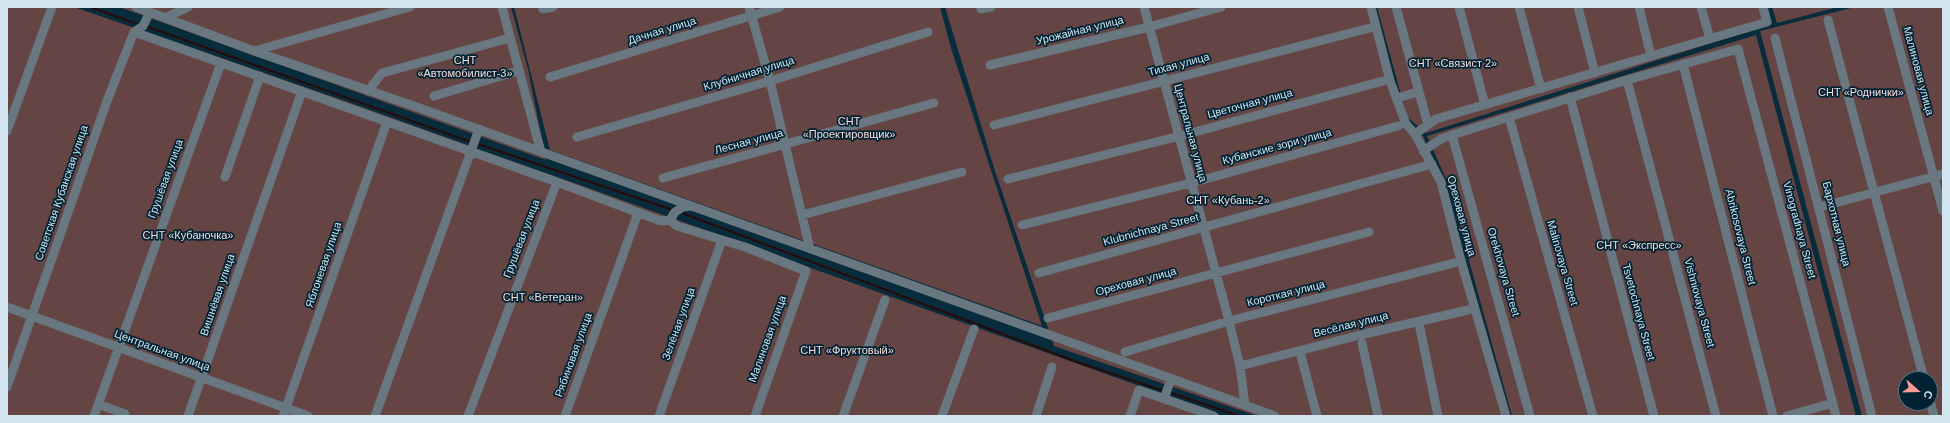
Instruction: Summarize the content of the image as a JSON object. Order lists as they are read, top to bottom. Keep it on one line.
{"streets":{"street":["Дачная улица","Урожайная улица","Тихая улица","Малиновая улица","Клубничная улица","Цветочная улица","Центральная улица","Лесная улица","Кубанские зори улица","Грушёвая улица","Советская Кубанская улица","Ореховая улица","Бархотная улица","Klubnichnaya Street","Vinogradnaya Street","Abrikosovaya Street","Malinovaya Street","Яблоневая улица","Orekhovaya Street","Короткая улица","Вишнёвая улица","Vishniovaya Street","Tsvetochnaya Street","Зелёная улица","Весёлая улица","Рябиновая улица"]},"crossings":[["Урожайная улица","Центральная улица"],["Тихая улица","Центральная улица"],["Цветочная улица","Центральная улица"],["Центральная улица","Кубанские зори улица"],["Центральная улица","Грушёвая улица"],["Центральная улица","Советская Кубанская улица"],["Центральная улица","Ореховая улица"],["Центральная улица","Klubnichnaya Street"],["Центральная улица","Яблоневая улица"],["Центральная улица","Короткая улица"],["Центральная улица","Вишнёвая улица"],["Центральная улица","Весёлая улица"],["Ореховая улица","Klubnichnaya Street"],["Vinogradnaya Street","Abrikosovaya Street"]],"parks":["СНТ «Автомобилист-3»","СНТ «Связист 2»","СНТ «Роднички»","СНТ «Проектировщик»","СНТ «Кубань-2»","СНТ «Кубаночка»","СНТ «Экспресс»","СНТ «Ветеран»","СНТ «Фруктовый»"],"north":"right"}
